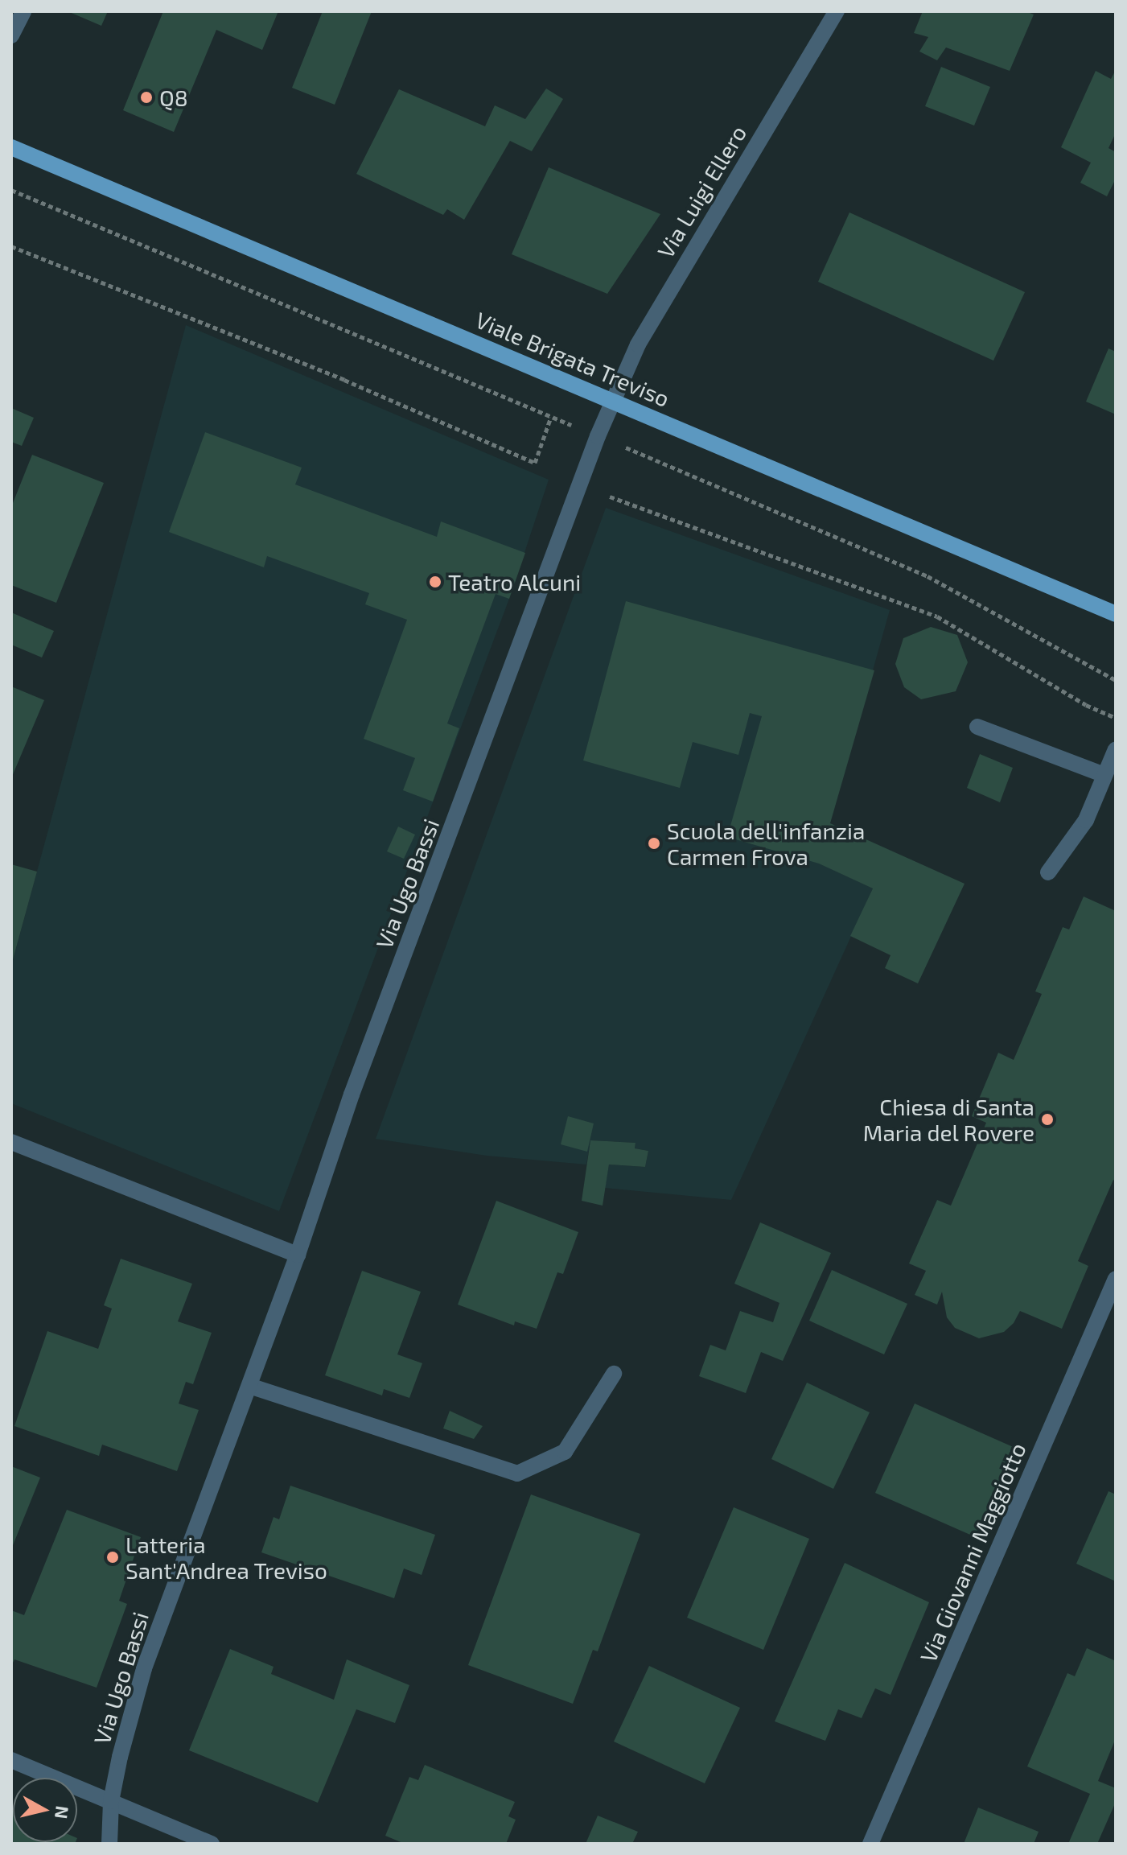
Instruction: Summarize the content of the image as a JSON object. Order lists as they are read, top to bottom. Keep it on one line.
{"streets":{"main road":["Viale Brigata Treviso"],"street":["Via Luigi Ellero","Via Ugo Bassi","Via Giovanni Maggiotto"]},"crossings":[["Via Luigi Ellero","Viale Brigata Treviso"],["Via Luigi Ellero","Via Ugo Bassi"],["Viale Brigata Treviso","Via Ugo Bassi"]],"places":["Q8","Teatro Alcuni","Scuola dell'infanzia Carmen Frova","Chiesa di Santa Maria del Rovere","Latteria Sant'Andrea Treviso"],"north":"right"}
